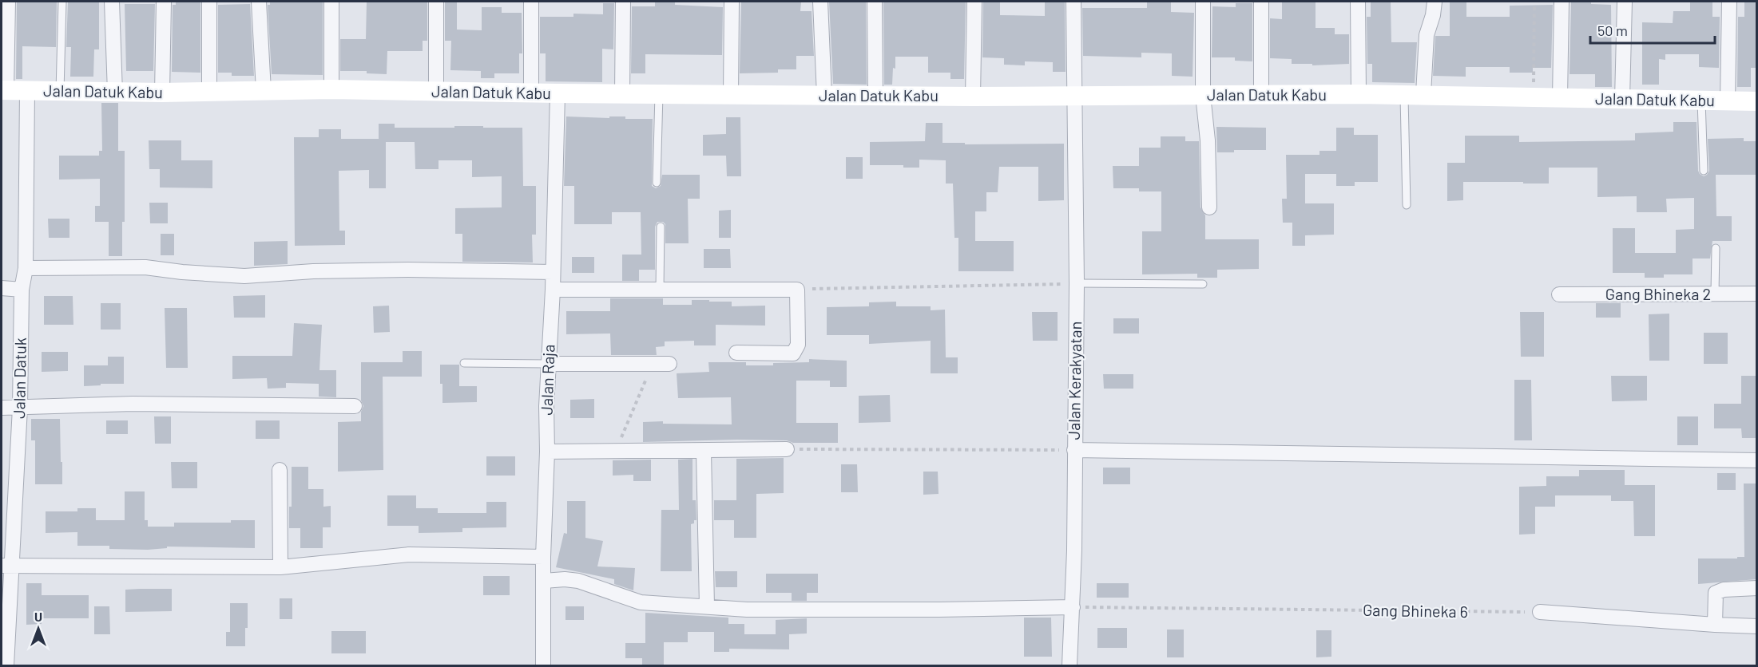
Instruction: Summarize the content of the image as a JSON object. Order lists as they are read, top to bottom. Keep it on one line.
{"streets":{"street":["Jalan Datuk Kabu","Gang Bhineka 2","Jalan Datuk","Jalan Raja","Jalan Kerakyatan"],"path":["Gang Bhineka 6"]},"crossings":[["Jalan Datuk Kabu","Jalan Datuk"],["Jalan Datuk Kabu","Jalan Raja"],["Jalan Datuk Kabu","Jalan Kerakyatan"],["Jalan Kerakyatan","Gang Bhineka 6"]],"scale_bar":"50 m","north":"top"}
